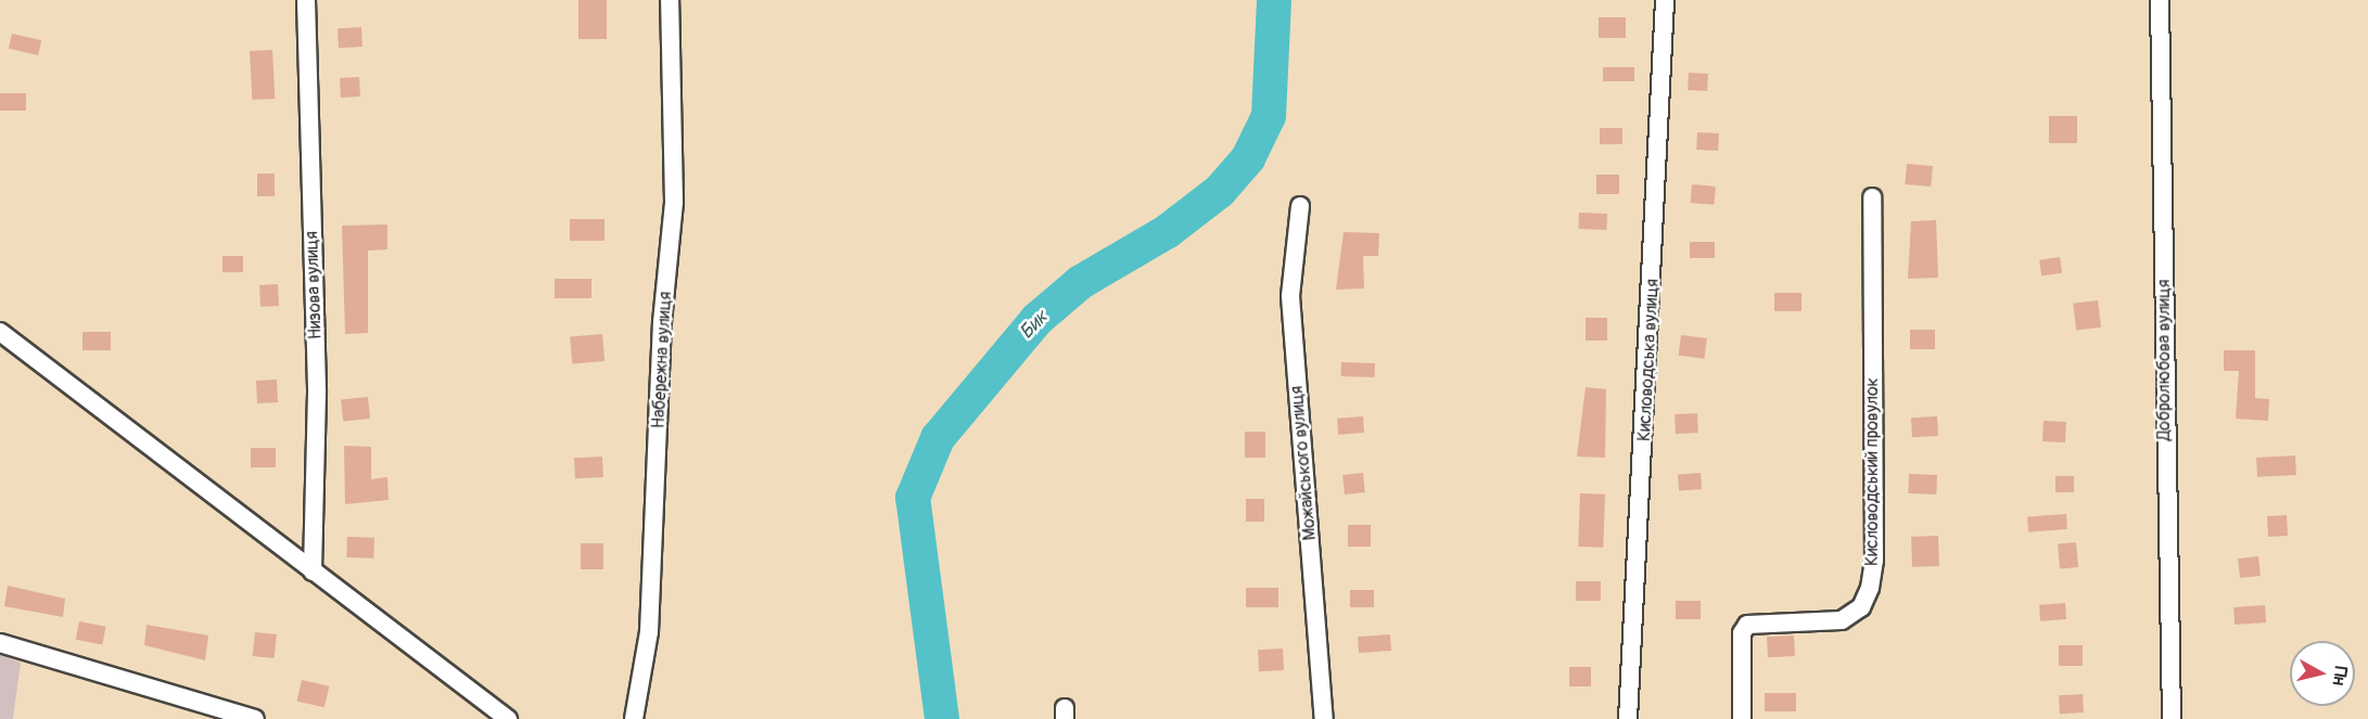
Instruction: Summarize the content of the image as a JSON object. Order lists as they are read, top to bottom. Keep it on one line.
{"streets":{"street":["Низова вулиця","Набережна вулиця","Кисловодська вулиця","Добролюбова вулиця","Можайського вулиця","Кисловодський провулок"]},"water":["Бик"],"north":"right"}
